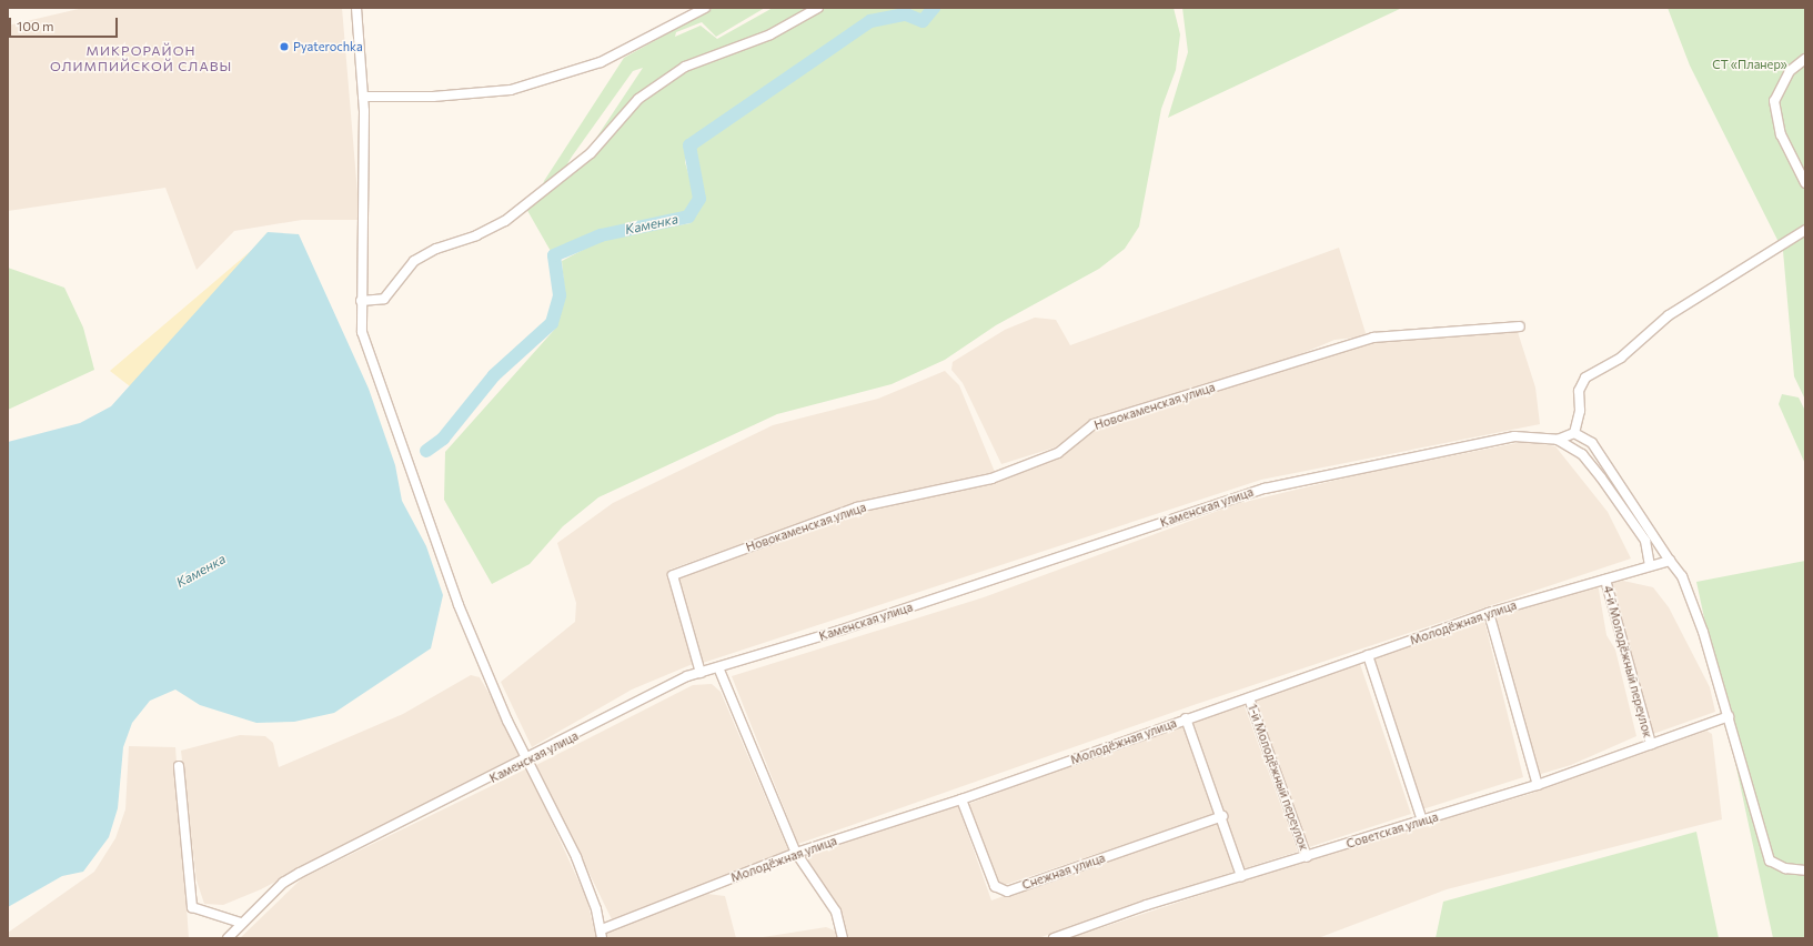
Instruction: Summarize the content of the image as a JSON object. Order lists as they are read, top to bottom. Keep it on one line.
{"streets":{"street":["Новокаменская улица","Каменская улица","Молодёжная улица","4-й Молодёжный переулок","1-й Молодёжный переулок","Советская улица","Снежная улица"]},"crossings":[["Новокаменская улица","Каменская улица"],["Молодёжная улица","4-й Молодёжный переулок"],["Молодёжная улица","1-й Молодёжный переулок"],["Молодёжная улица","Снежная улица"],["4-й Молодёжный переулок","Советская улица"],["1-й Молодёжный переулок","Советская улица"]],"districts":["МИКРОРАЙОН ОЛИМПИЙСКОЙ СЛАВЫ"],"water":["Каменка"],"parks":["СТ «Планер»"],"places":["Pyaterochka"],"scale_bar":"100 m"}
